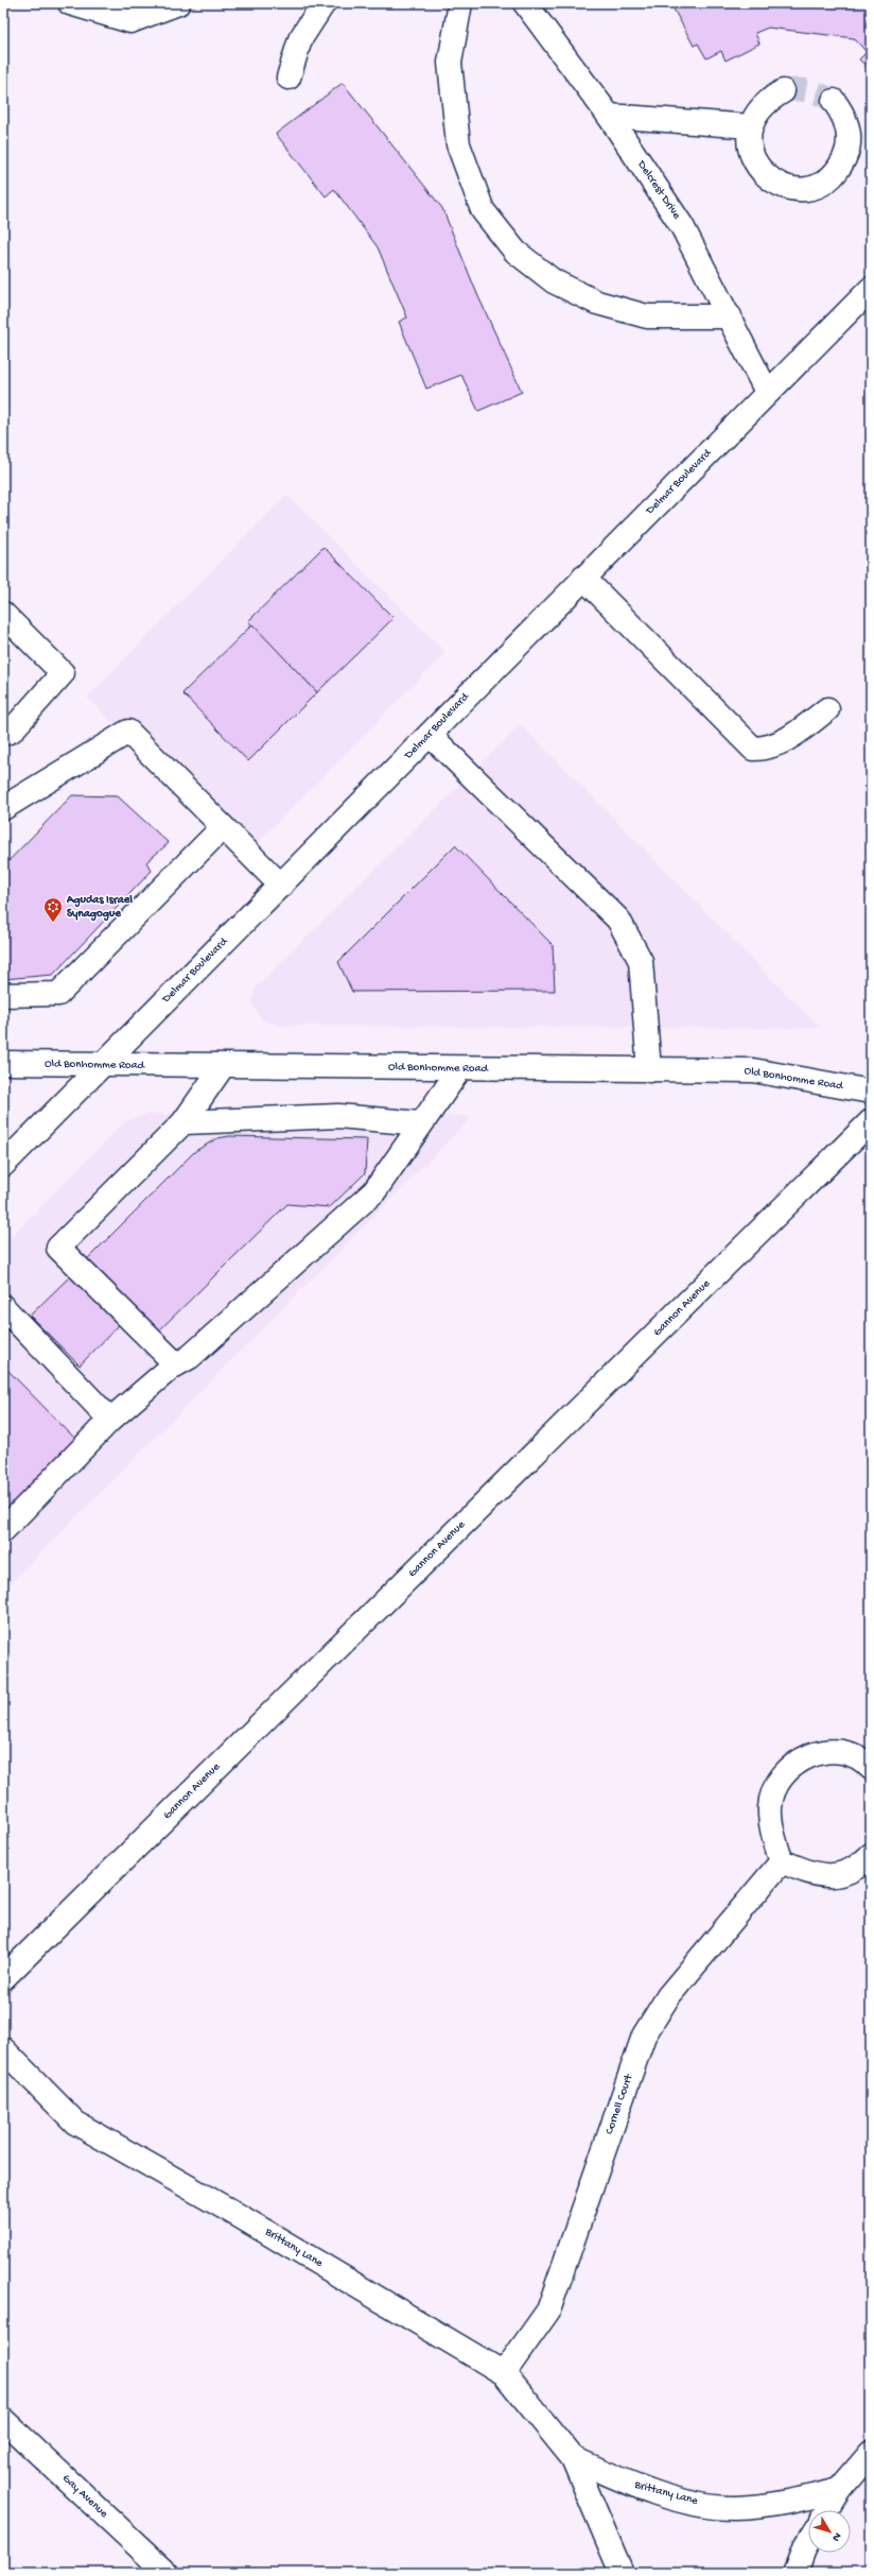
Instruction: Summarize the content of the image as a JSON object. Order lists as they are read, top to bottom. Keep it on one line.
{"streets":{"street":["Delcrest Drive","Delmar Boulevard","Old Bonhomme Road","Gannon Avenue","Cornell Court","Brittany Lane","Gay Avenue"]},"crossings":[["Delcrest Drive","Delmar Boulevard"],["Delmar Boulevard","Old Bonhomme Road"],["Cornell Court","Brittany Lane"]],"places":{"synagogue":["Agudas Israel Synagogue"]},"north":"bottom right"}
